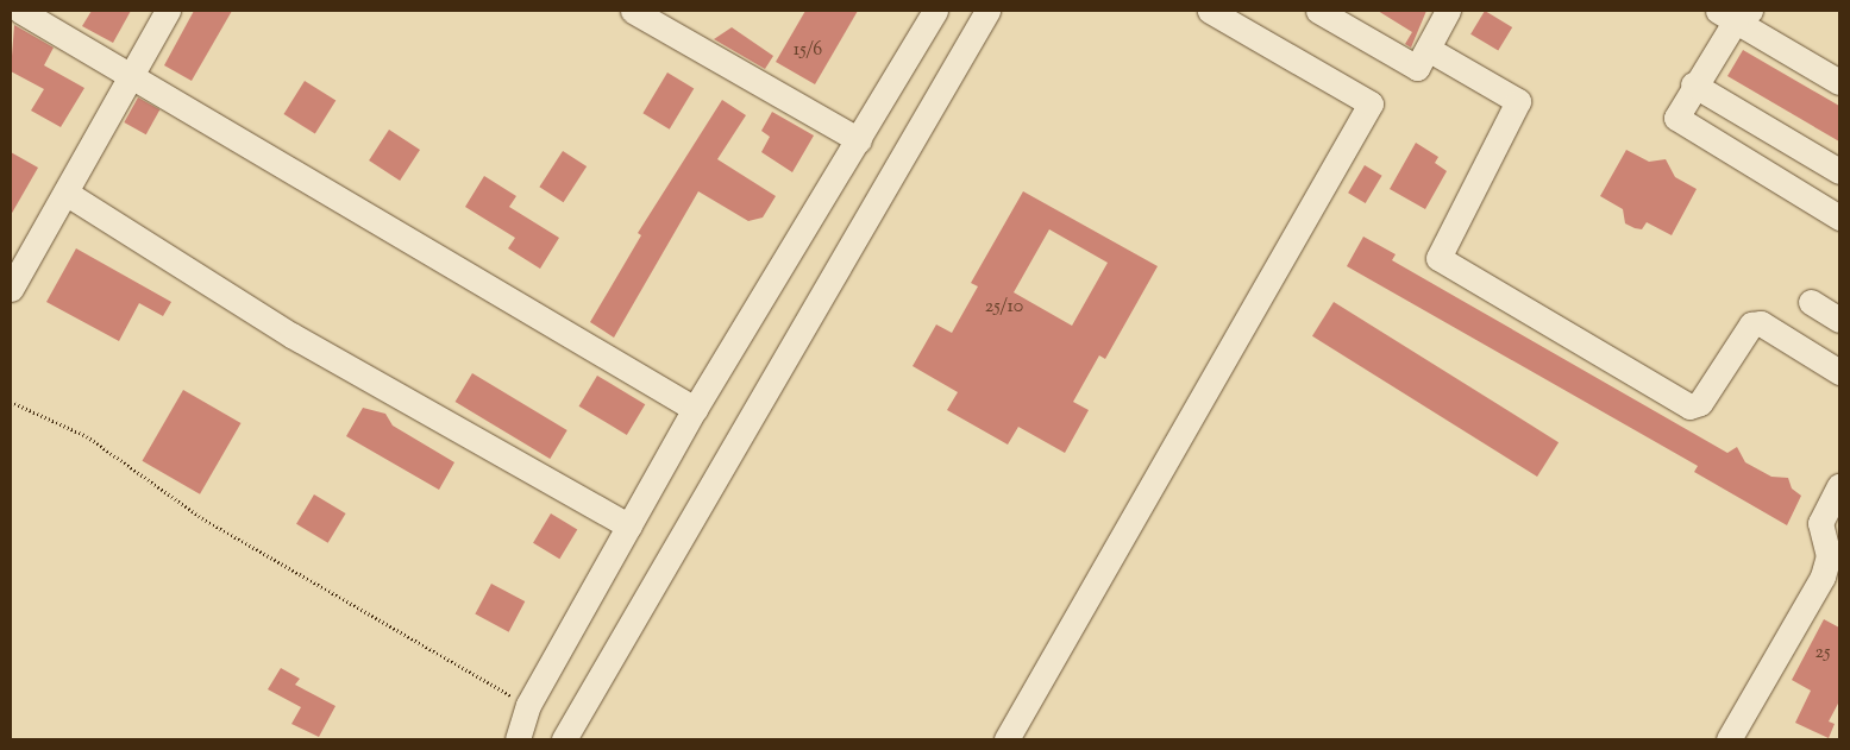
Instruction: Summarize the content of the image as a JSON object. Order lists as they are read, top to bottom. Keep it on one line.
{"house_numbers":["15/6","25/10","25"]}
